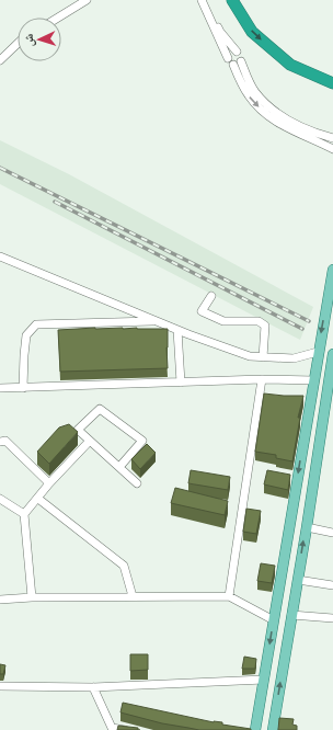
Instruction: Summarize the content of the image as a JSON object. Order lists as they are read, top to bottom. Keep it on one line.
{"north":"left"}
